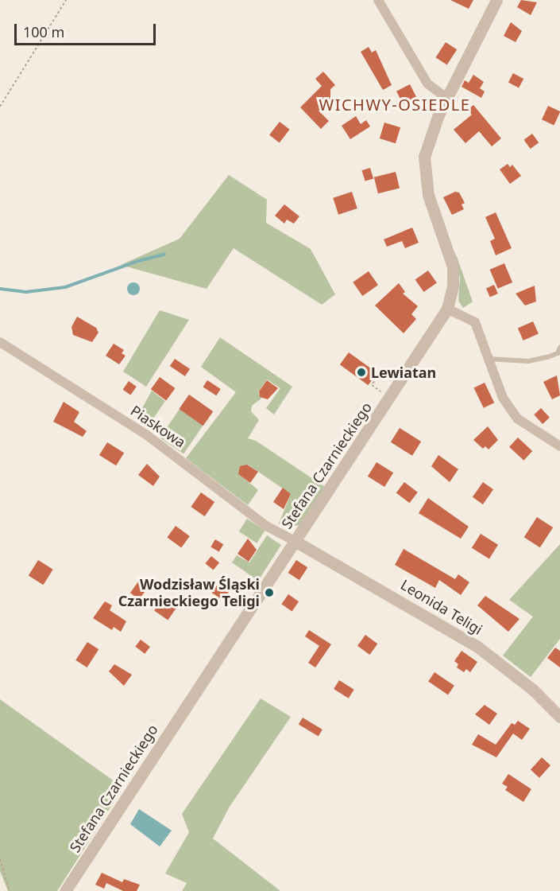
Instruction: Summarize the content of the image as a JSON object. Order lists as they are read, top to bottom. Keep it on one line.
{"streets":{"street":["Piaskowa","Stefana Czarnieckiego","Leonida Teligi"]},"crossings":[["Piaskowa","Stefana Czarnieckiego"],["Piaskowa","Leonida Teligi"],["Stefana Czarnieckiego","Leonida Teligi"]],"districts":["WICHWY-OSIEDLE"],"places":["Lewiatan","Wodzisław Śląski Czarnieckiego Teligi"],"scale_bar":"100 m"}
